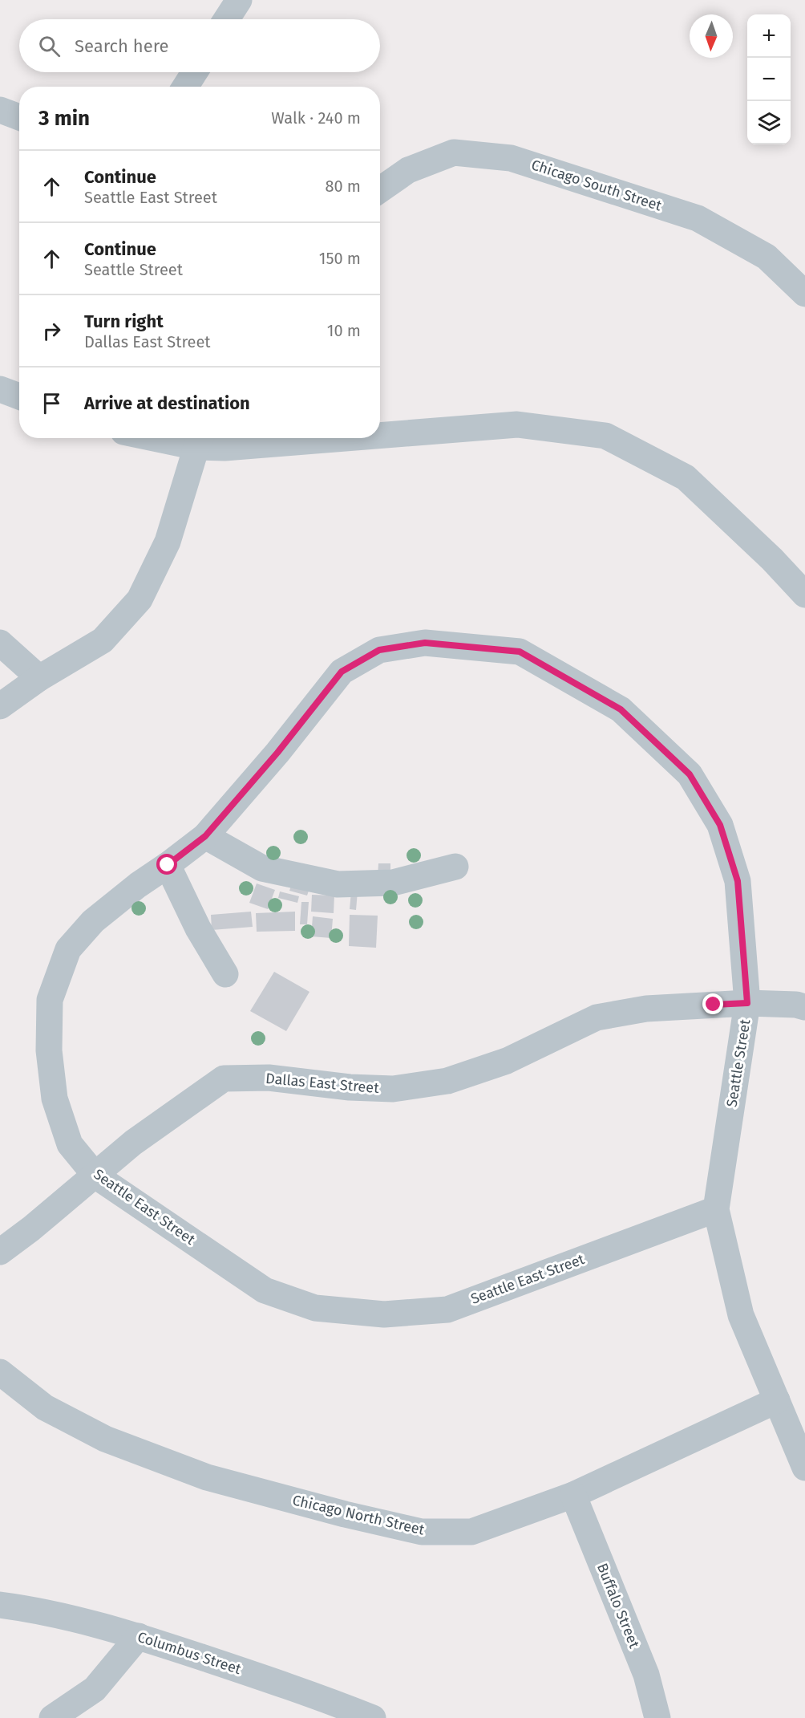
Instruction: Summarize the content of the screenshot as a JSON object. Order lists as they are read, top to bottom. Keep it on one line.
{"streets":{"street":["Chicago South Street","Seattle Street","Dallas East Street","Seattle East Street","Chicago North Street","Buffalo Street","Columbus Street"]},"crossings":[["Seattle Street","Dallas East Street"],["Seattle Street","Seattle East Street"],["Seattle Street","Chicago North Street"],["Dallas East Street","Seattle East Street"],["Chicago North Street","Buffalo Street"]],"north":"bottom","page":{"map_buttons":["+","−"],"search":"Search here","heading":["3 min","Walk · 240 m"],"list":[["Continue","Seattle East Street","80 m"],["Continue","Seattle Street","150 m"],["Turn right","Dallas East Street","10 m"],"Arrive at destination"]}}
